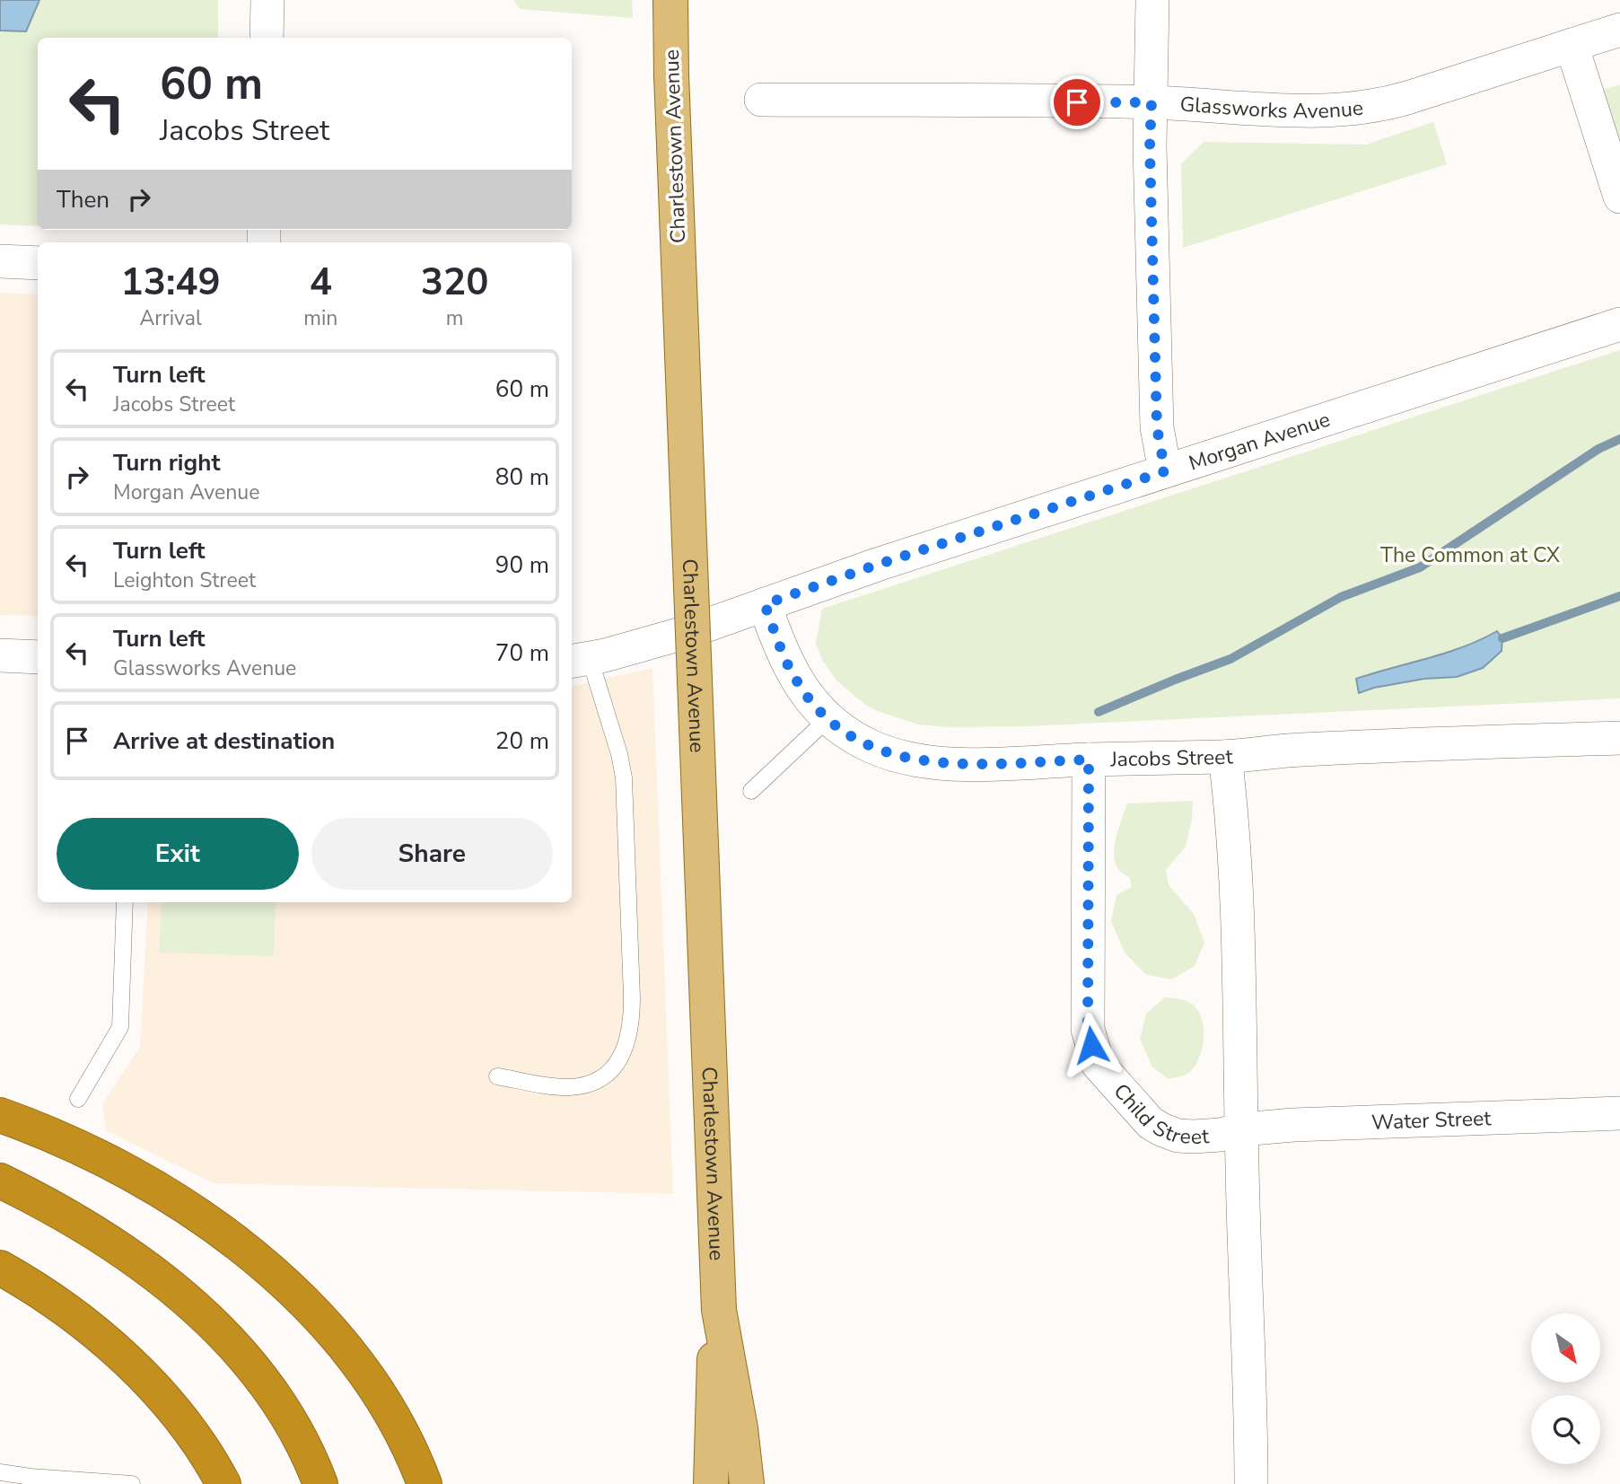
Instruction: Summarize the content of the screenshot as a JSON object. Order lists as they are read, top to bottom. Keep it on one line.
{"streets":{"main road":["Charlestown Avenue"],"street":["Glassworks Avenue","Morgan Avenue","Jacobs Street","Child Street","Water Street"]},"crossings":[["Morgan Avenue","Jacobs Street"],["Jacobs Street","Child Street"],["Child Street","Water Street"]],"parks":["The Common at CX"],"north":"bottom right","page":{"turn":["60 m","Jacobs Street"],"then":"Then","eta":["13:49","Arrival","4","min","320","m"],"list":[{"name":"Turn left","note":"Jacobs Street","value":"60 m"},{"name":"Turn right","note":"Morgan Avenue","value":"80 m"},{"name":"Turn left","note":"Leighton Street","value":"90 m"},{"name":"Turn left","note":"Glassworks Avenue","value":"70 m"},{"name":"Arrive at destination","value":"20 m"}],"buttons":["Exit","Share"]}}
